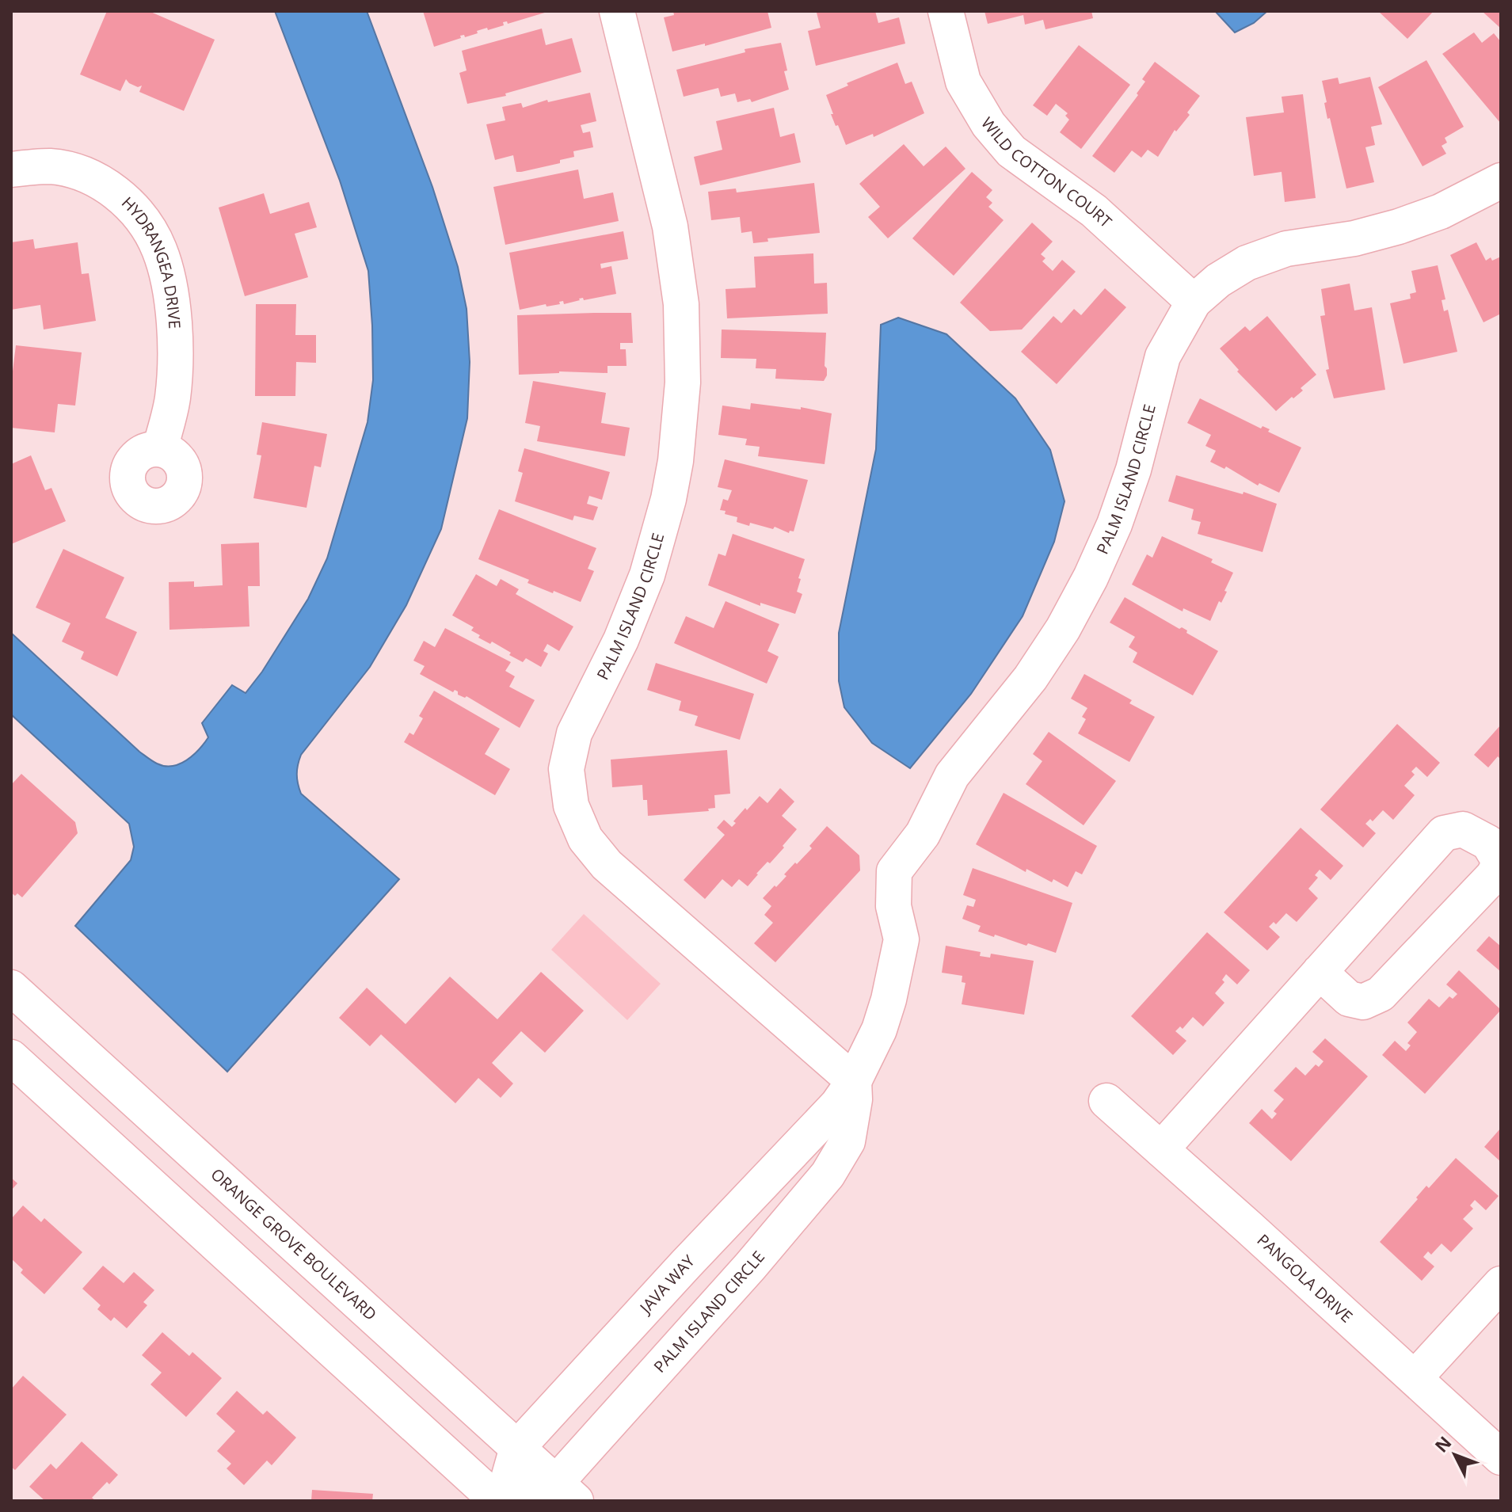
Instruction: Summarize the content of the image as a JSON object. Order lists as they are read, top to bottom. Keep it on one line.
{"streets":{"street":["WILD COTTON COURT","HYDRANGEA DRIVE","PALM ISLAND CIRCLE","ORANGE GROVE BOULEVARD","PANGOLA DRIVE","JAVA WAY"]},"crossings":[["WILD COTTON COURT","PALM ISLAND CIRCLE"],["PALM ISLAND CIRCLE","ORANGE GROVE BOULEVARD"],["PALM ISLAND CIRCLE","JAVA WAY"],["ORANGE GROVE BOULEVARD","JAVA WAY"]],"north":"top left"}
